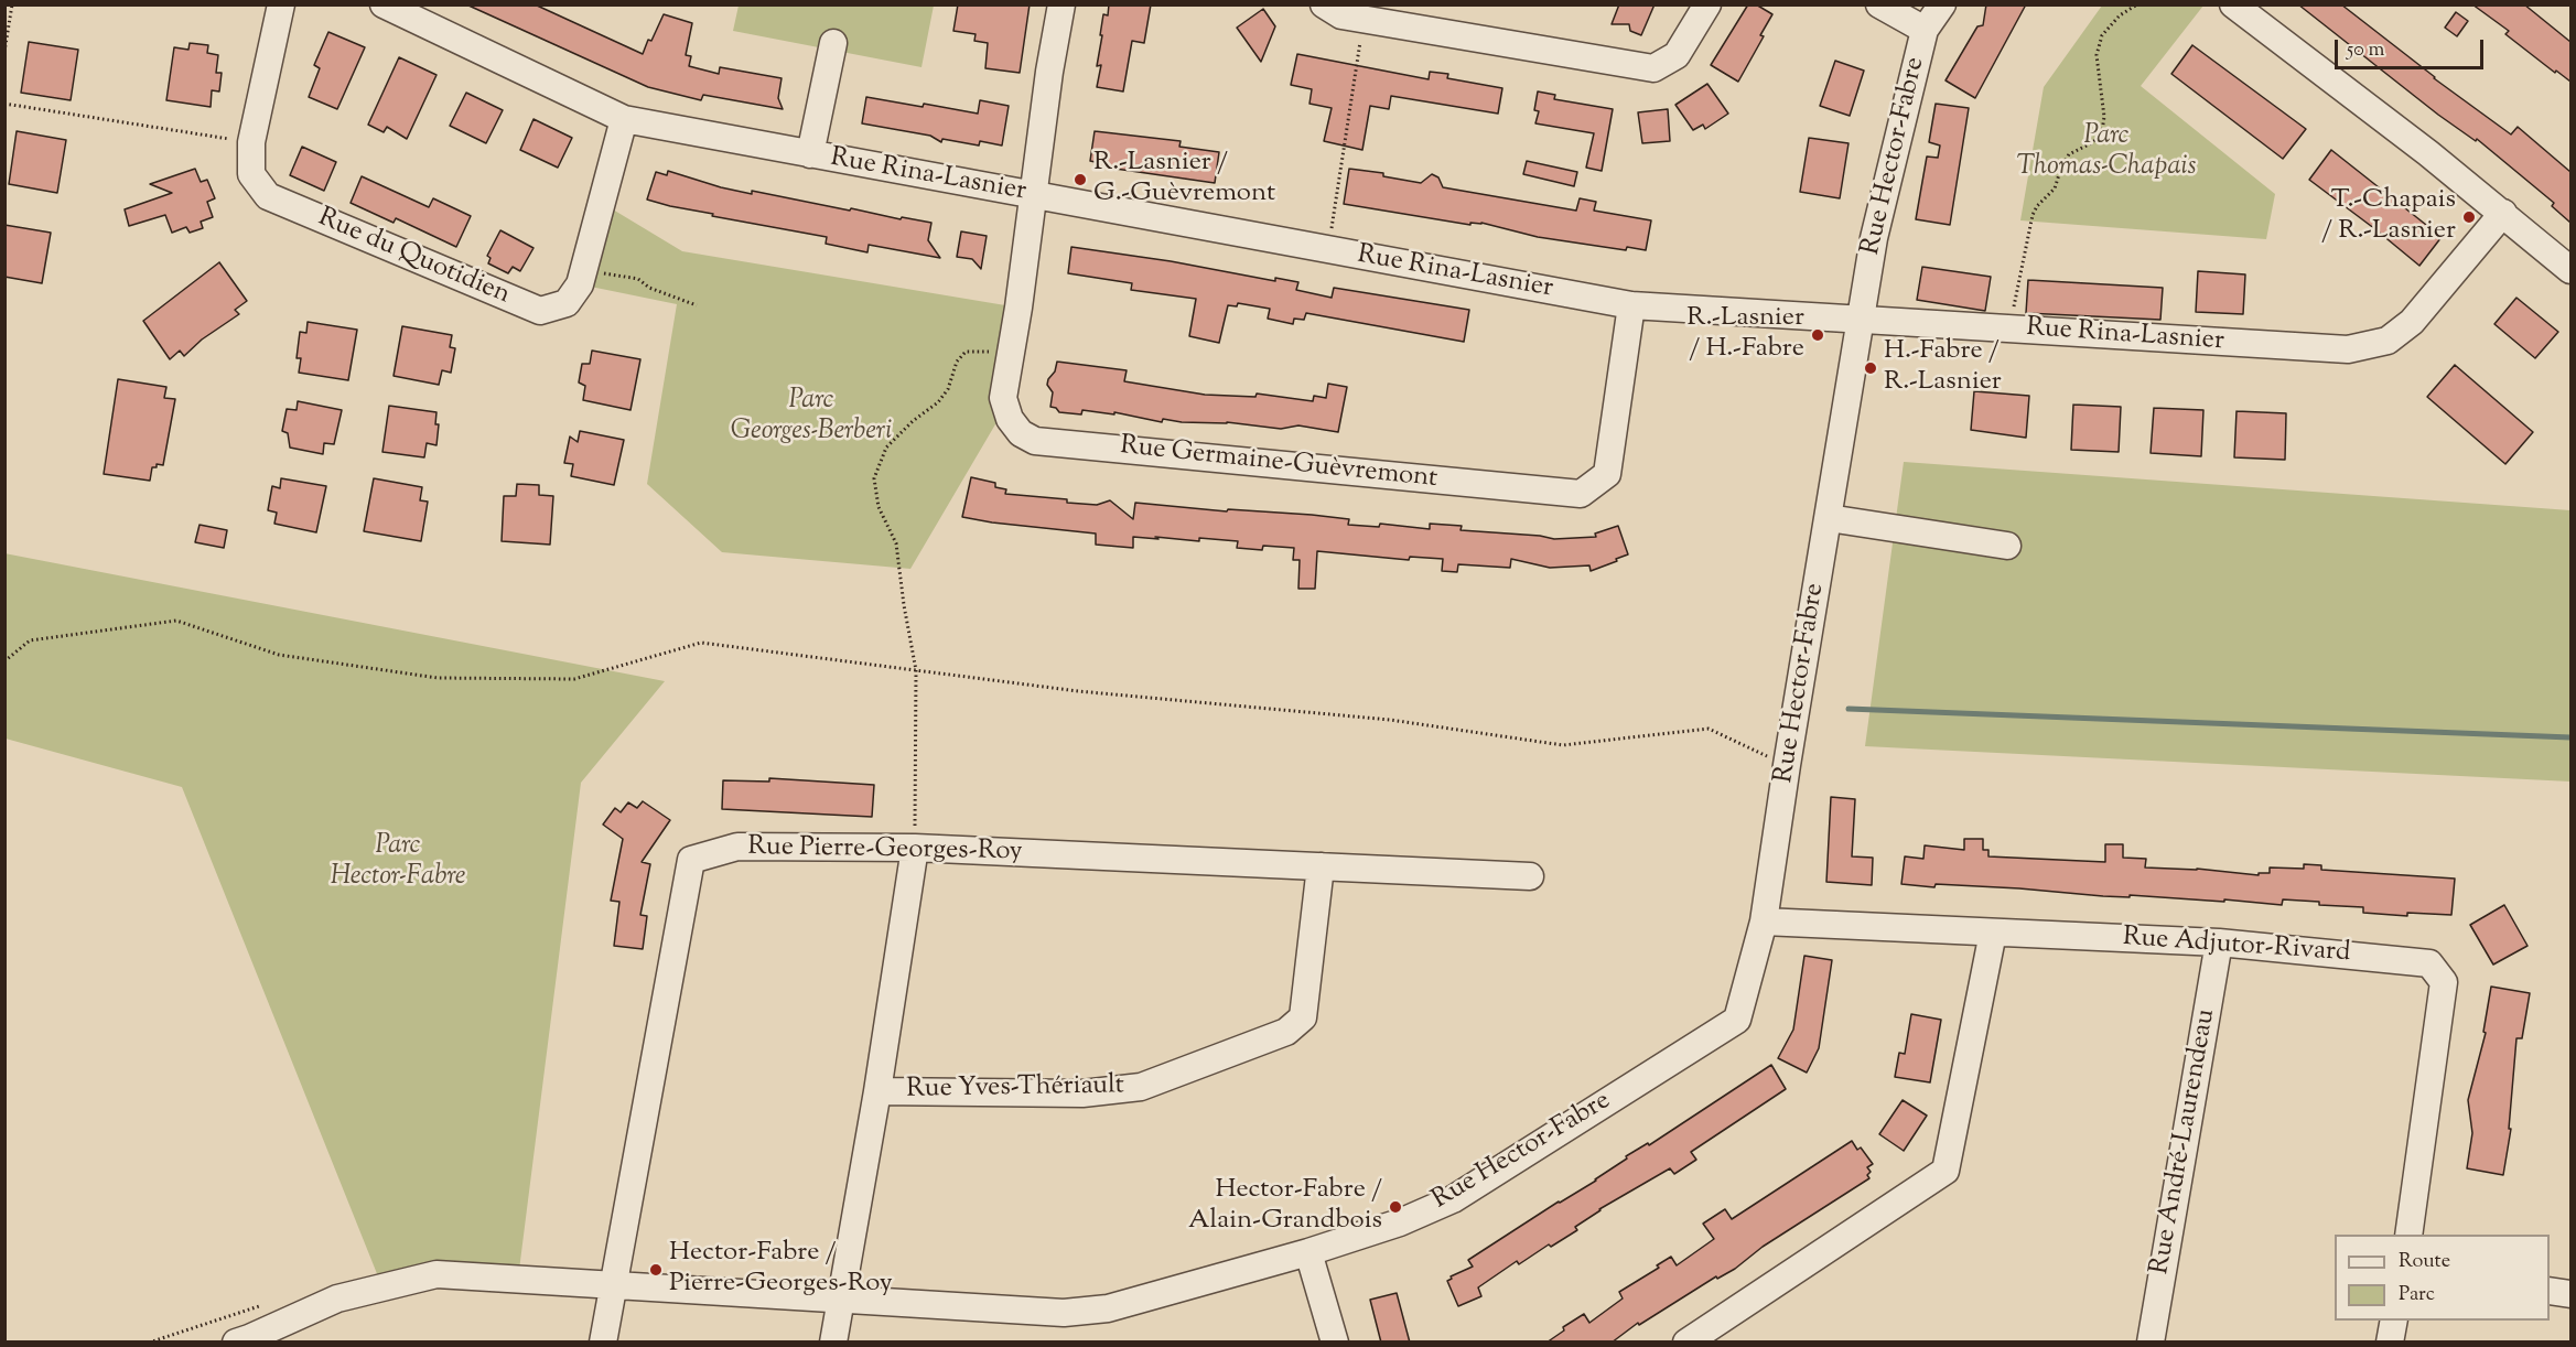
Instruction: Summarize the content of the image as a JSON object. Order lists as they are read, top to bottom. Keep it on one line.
{"streets":{"street":["Rue Hector-Fabre","Rue Rina-Lasnier","Rue du Quotidien","Rue Germaine-Guèvremont","Rue Pierre-Georges-Roy","Rue Adjutor-Rivard","Rue Yves-Thériault","Rue André-Laurendeau"]},"crossings":[["Rue Hector-Fabre","Rue Rina-Lasnier"],["Rue Hector-Fabre","Rue Pierre-Georges-Roy"],["Rue Hector-Fabre","Rue Adjutor-Rivard"],["Rue Rina-Lasnier","Rue du Quotidien"],["Rue Rina-Lasnier","Rue Germaine-Guèvremont"],["Rue Pierre-Georges-Roy","Rue Yves-Thériault"],["Rue Adjutor-Rivard","Rue André-Laurendeau"]],"parks":["Parc Thomas-Chapais","Parc Georges-Berberi","Parc Hector-Fabre"],"places":["R.-Lasnier / G.-Guèvremont","T.-Chapais / R.-Lasnier","R.-Lasnier / H.-Fabre","H.-Fabre / R.-Lasnier","Hector-Fabre / Alain-Grandbois","Hector-Fabre / Pierre-Georges-Roy"],"legend":["Route","Parc"],"scale_bar":"50 m"}
